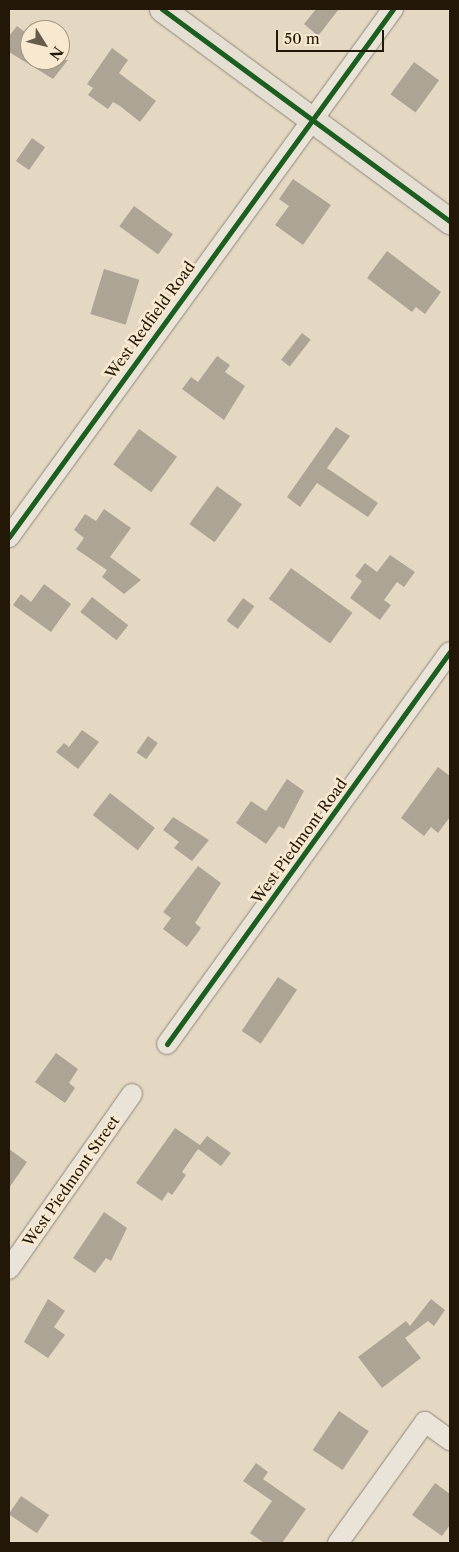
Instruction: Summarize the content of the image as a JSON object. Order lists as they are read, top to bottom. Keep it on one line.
{"streets":{"street":["West Redfield Road","West Piedmont Road","West Piedmont Street"]},"scale_bar":"50 m","north":"bottom right"}
